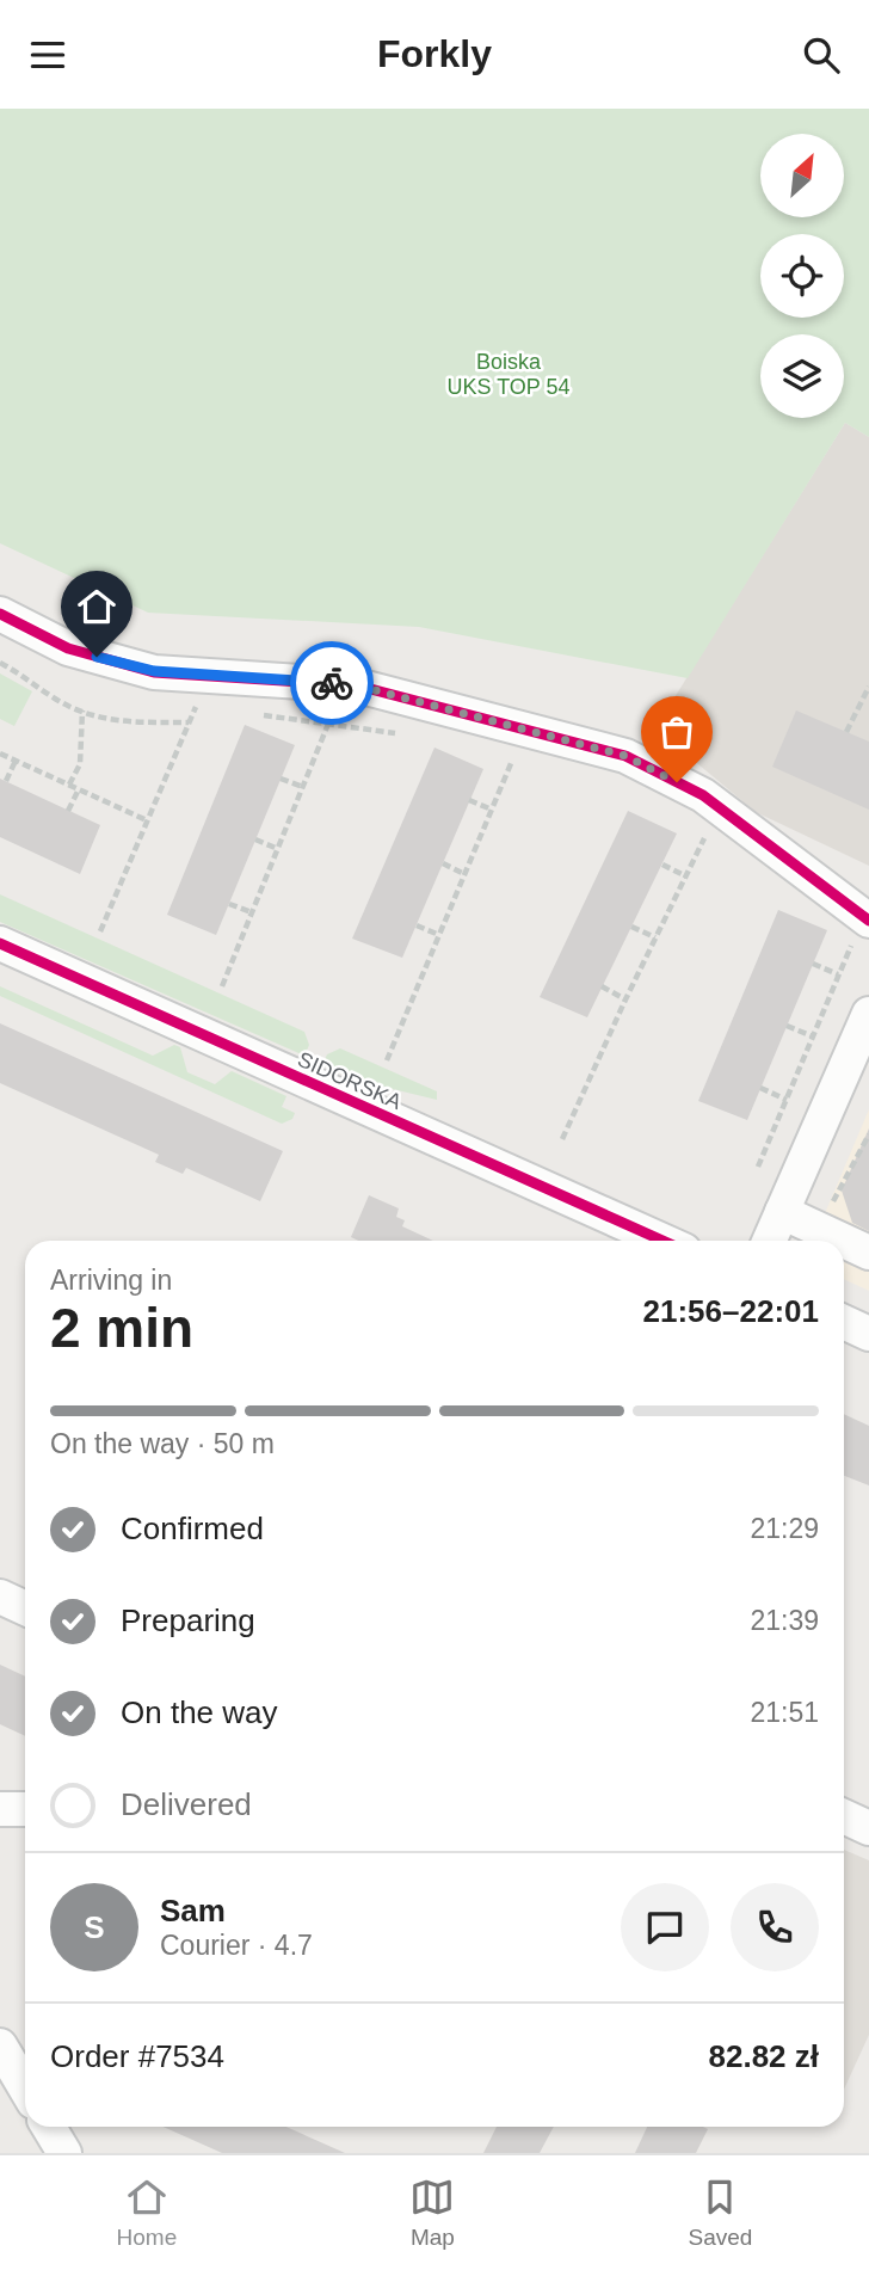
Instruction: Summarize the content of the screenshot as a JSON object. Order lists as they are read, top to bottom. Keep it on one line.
{"streets":{"street":["SIDORSKA"]},"parks":["Boiska UKS TOP 54"],"north":"top right","page":{"header":"Forkly","heading":["2 min","Arriving in","21:56–22:01"],"panel":["Sam","Courier · 4.7","Order #7534","82.82 zł"],"bar":"On the way · 50 m","list":[["Confirmed","21:29"],["Preparing","21:39"],["On the way","21:51"],"Delivered"],"round":"S","tabs":["Home","Map","Saved"]}}
